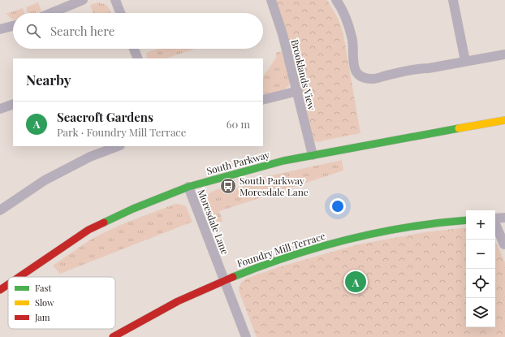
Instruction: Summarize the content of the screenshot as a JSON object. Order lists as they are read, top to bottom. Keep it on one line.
{"streets":{"street":["Brooklands View","South Parkway","Moresdale Lane","Foundry Mill Terrace"]},"crossings":[["Brooklands View","South Parkway"],["South Parkway","Moresdale Lane"],["Moresdale Lane","Foundry Mill Terrace"]],"places":{"bus stop":["South Parkway Moresdale Lane"]},"legend":["Fast","Slow","Jam"],"page":{"search":"Search here","heading":"Nearby","list":[{"mark":"A","name":"Seacroft Gardens","note":"Park · Foundry Mill Terrace","value":"60 m"}],"map_buttons":["+","−"],"pins":"A"}}
